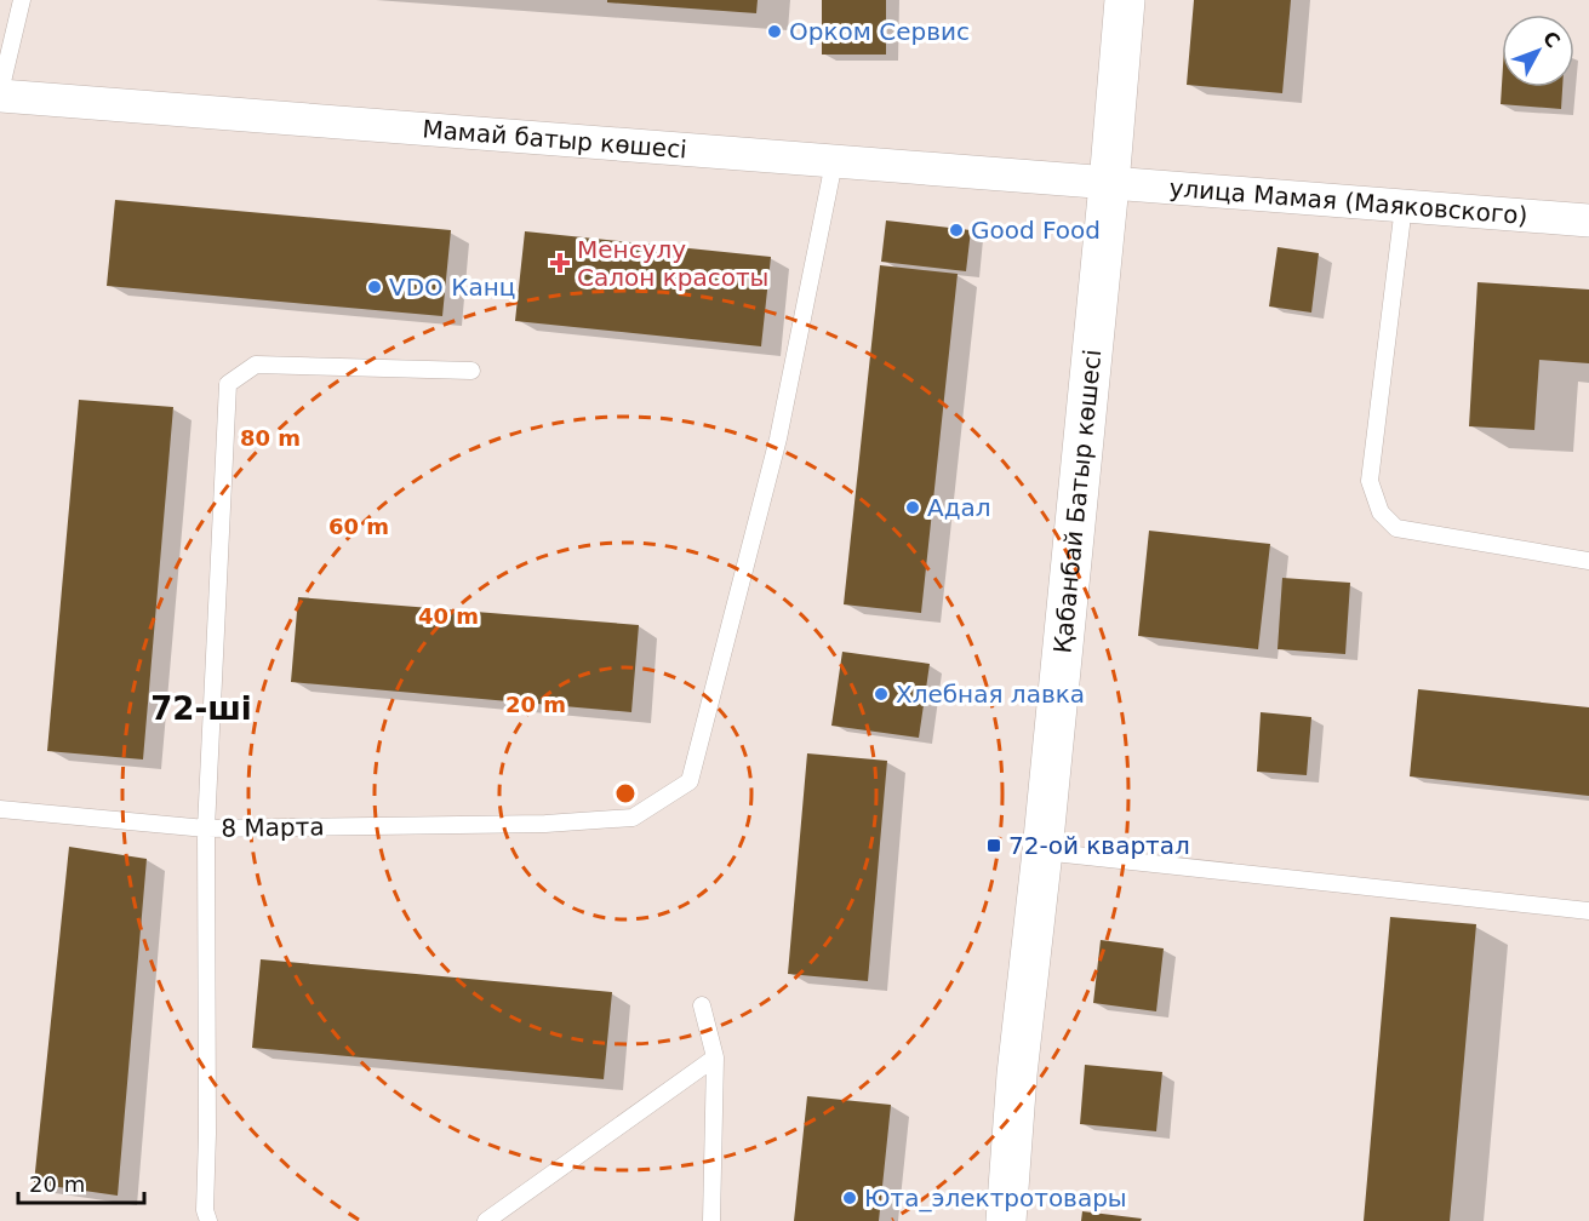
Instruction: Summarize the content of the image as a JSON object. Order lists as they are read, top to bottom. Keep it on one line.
{"streets":{"main road":["Қабанбай Батыр көшесі"],"street":["Мамай батыр көшесі","улица Мамая (Маяковского)"],"lane":["8 Марта"]},"crossings":[["Мамай батыр көшесі","улица Мамая (Маяковского)"],["Мамай батыр көшесі","Қабанбай Батыр көшесі"],["Мамай батыр көшесі","8 Марта"],["улица Мамая (Маяковского)","Қабанбай Батыр көшесі"]],"districts":["72-ші"],"places":{"other":["Орком Сервис","Good Food","VDO Канц","Адал","Хлебная лавка","Юта_электротовары"],"health":["Менсулу Салон красоты"],"transit":["72-ой квартал"]},"scale_bar":"20 m","north":"top right","rings":["80 m","60 m","40 m","20 m"]}
